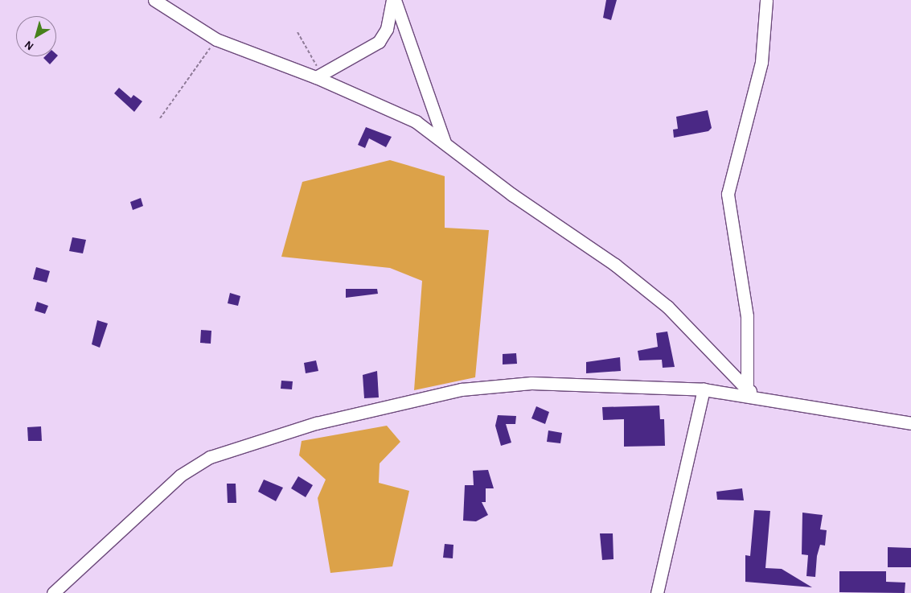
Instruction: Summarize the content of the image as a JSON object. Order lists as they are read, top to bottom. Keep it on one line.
{"north":"bottom left"}
